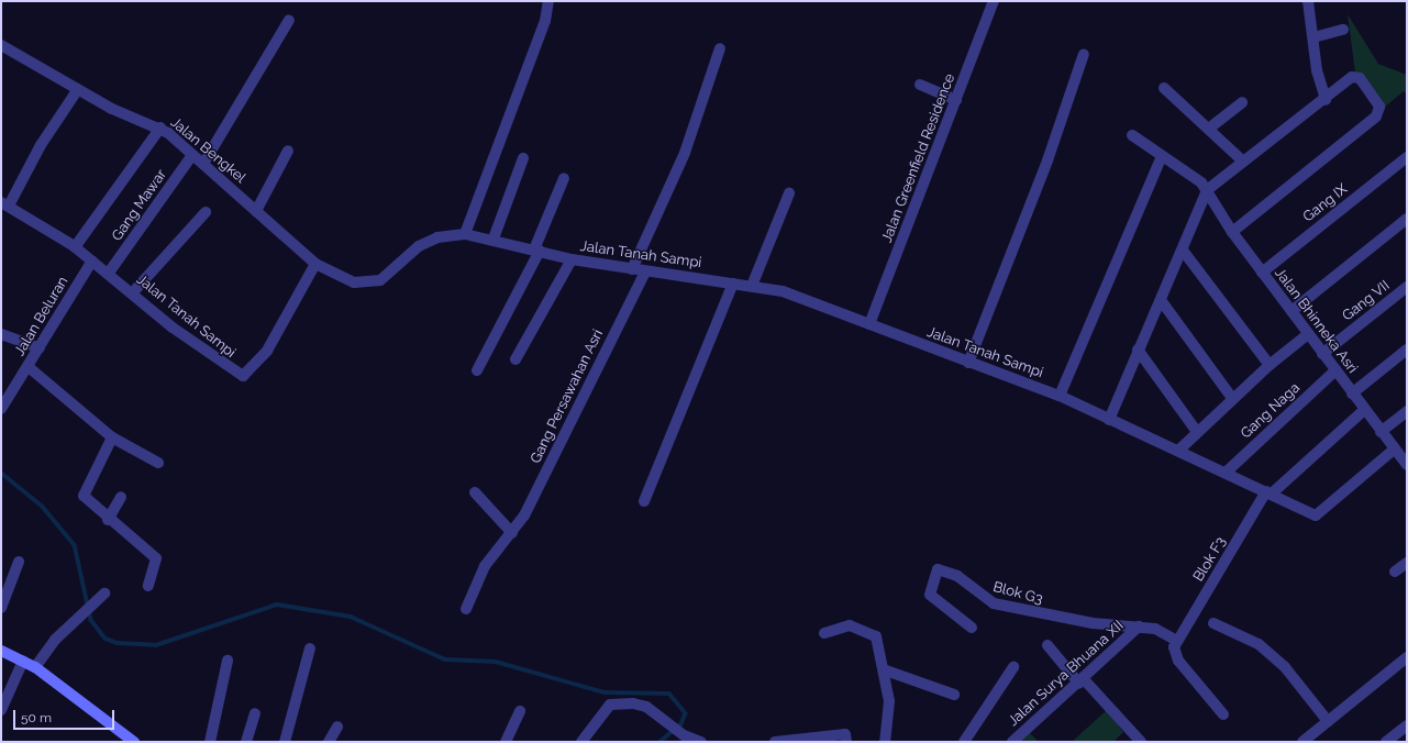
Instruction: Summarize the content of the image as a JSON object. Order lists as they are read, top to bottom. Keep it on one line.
{"streets":{"street":["Jalan Bengkel","Jalan Greenfield Residence","Gang IX","Gang Mawar","Jalan Tanah Sampi","Gang VII","Jalan Beluran","Jalan Bhinneka Asri","Gang Persawahan Asri","Gang Naga","Blok F3","Blok G3","Jalan Surya Bhuana XII"]},"crossings":[["Jalan Bengkel","Gang Mawar"],["Jalan Bengkel","Jalan Tanah Sampi"],["Jalan Greenfield Residence","Jalan Tanah Sampi"],["Gang IX","Jalan Bhinneka Asri"],["Gang Mawar","Jalan Tanah Sampi"],["Jalan Tanah Sampi","Jalan Beluran"],["Jalan Tanah Sampi","Jalan Bhinneka Asri"],["Jalan Tanah Sampi","Gang Persawahan Asri"],["Jalan Tanah Sampi","Gang Naga"],["Jalan Tanah Sampi","Blok F3"],["Gang VII","Jalan Bhinneka Asri"],["Jalan Bhinneka Asri","Gang Naga"],["Jalan Bhinneka Asri","Blok F3"],["Blok F3","Blok G3"],["Blok G3","Jalan Surya Bhuana XII"]],"scale_bar":"50 m"}
